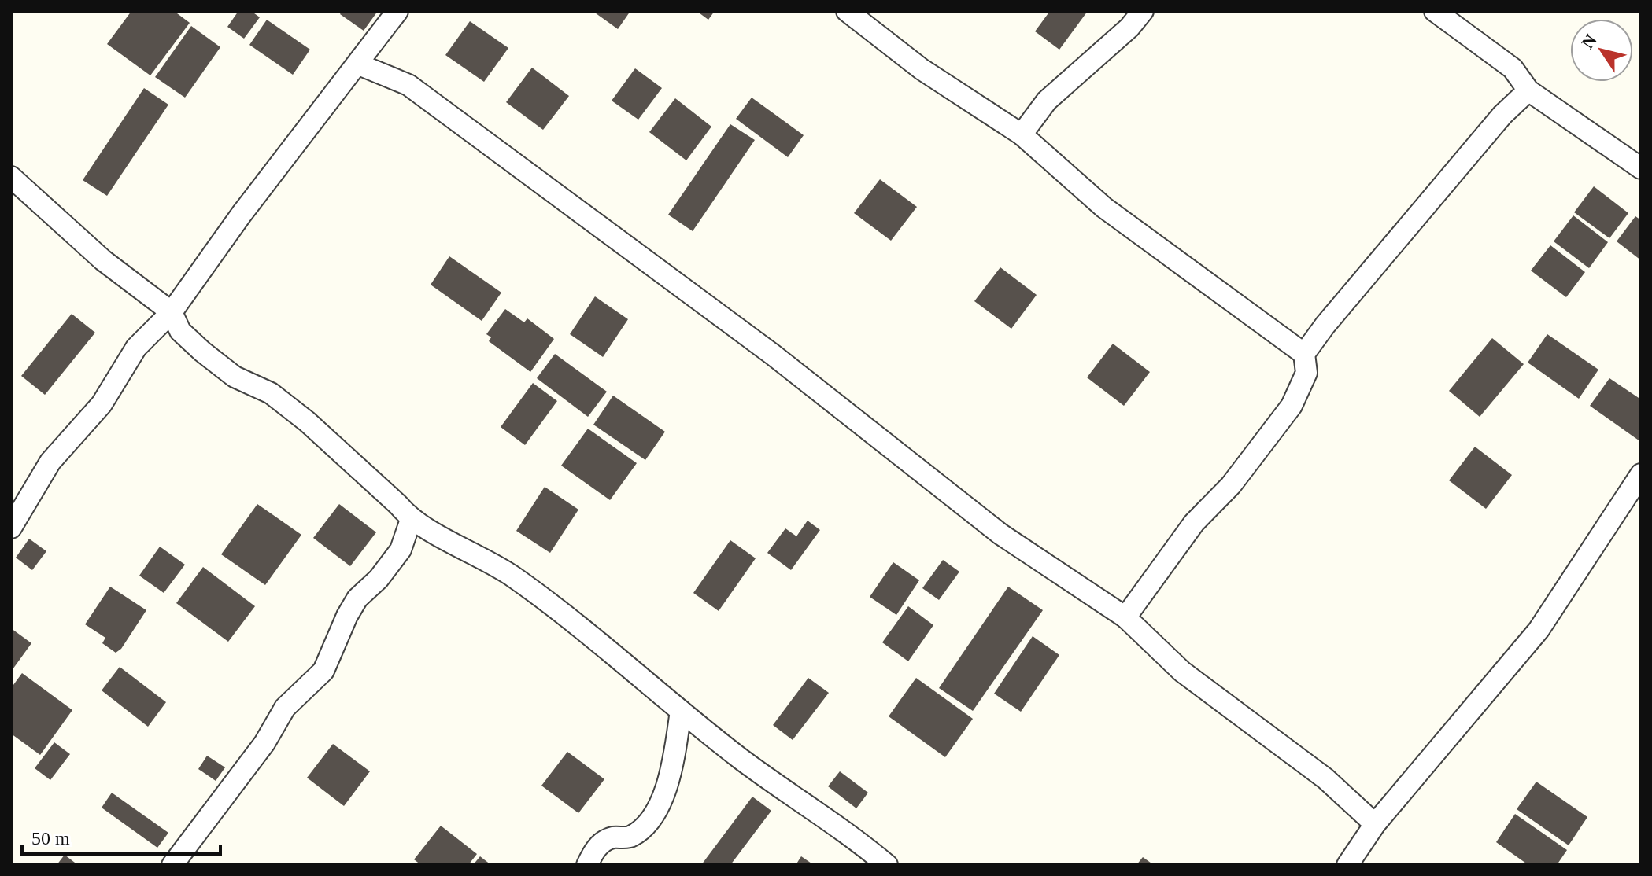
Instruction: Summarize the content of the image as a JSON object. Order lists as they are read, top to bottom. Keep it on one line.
{"scale_bar":"50 m","north":"top left"}
